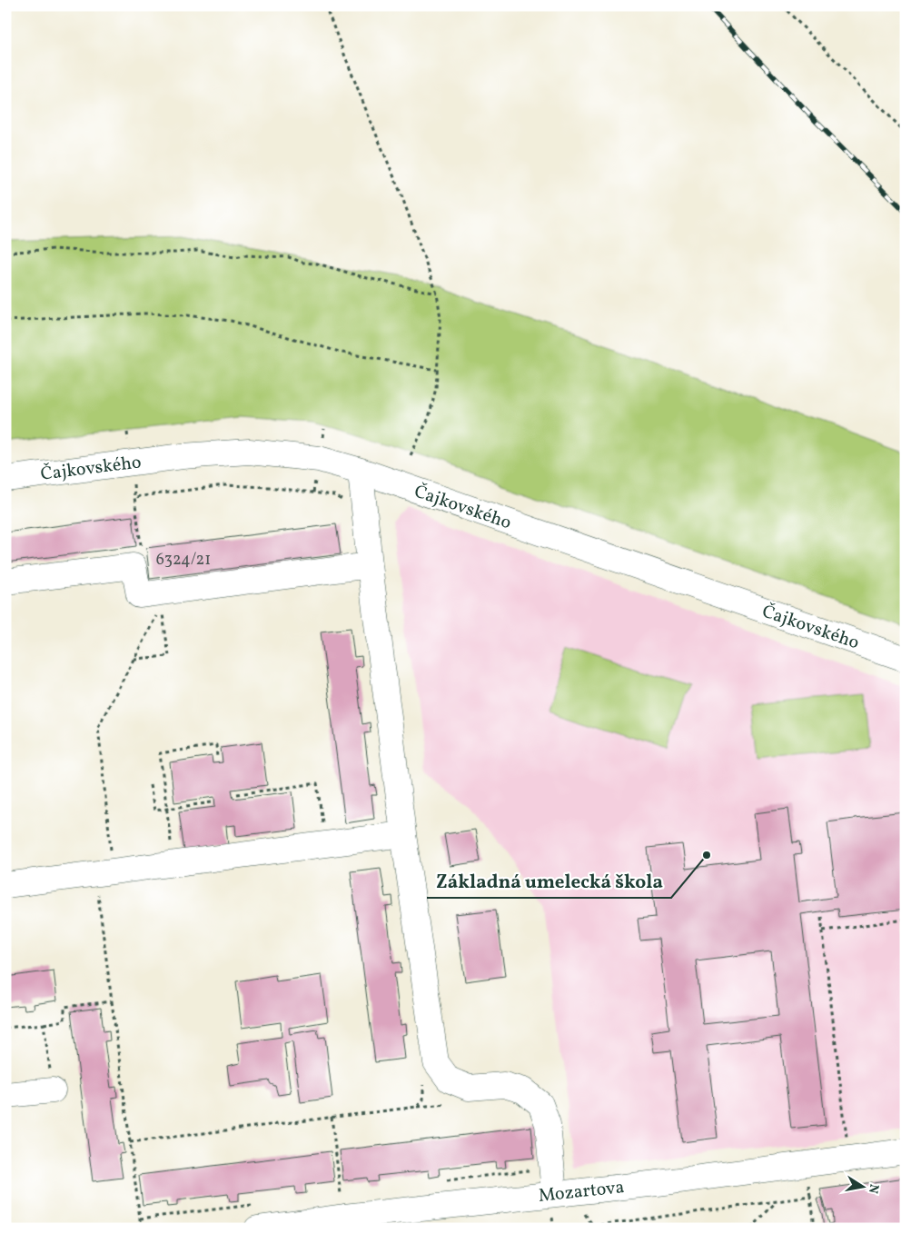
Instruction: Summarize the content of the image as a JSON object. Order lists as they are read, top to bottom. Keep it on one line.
{"streets":{"street":["Čajkovského","Mozartova"]},"places":["Základná umelecká škola"],"house_numbers":["6324/21"],"north":"right"}
